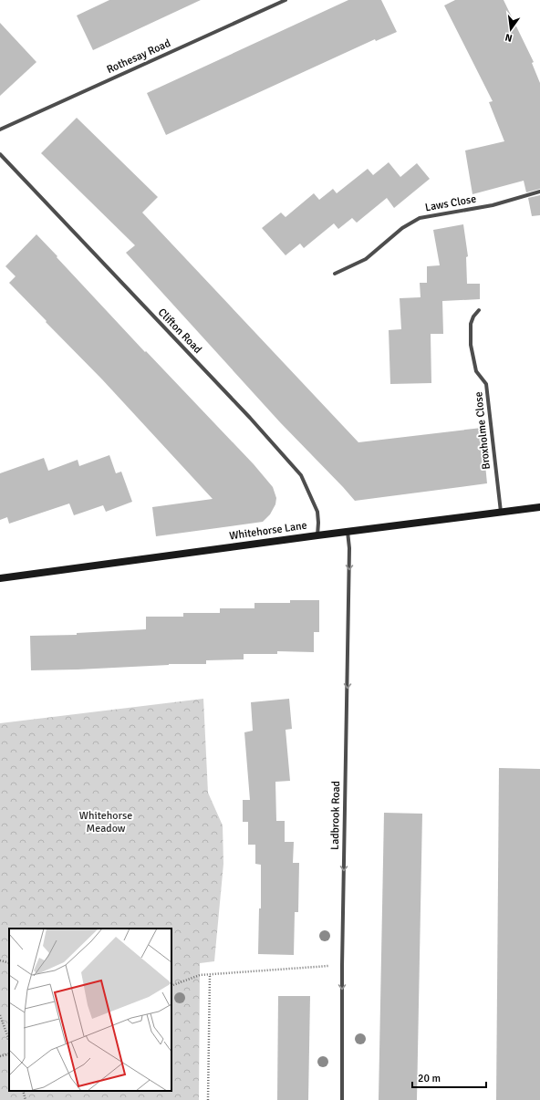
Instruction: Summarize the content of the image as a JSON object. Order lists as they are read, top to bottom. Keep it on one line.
{"streets":{"main road":["Whitehorse Lane"],"street":["Rothesay Road","Laws Close","Clifton Road","Broxholme Close","Ladbrook Road"]},"crossings":[["Clifton Road","Whitehorse Lane"],["Broxholme Close","Whitehorse Lane"],["Whitehorse Lane","Ladbrook Road"]],"one_way":["Ladbrook Road"],"parks":["Whitehorse Meadow"],"scale_bar":"20 m","north":"bottom"}
